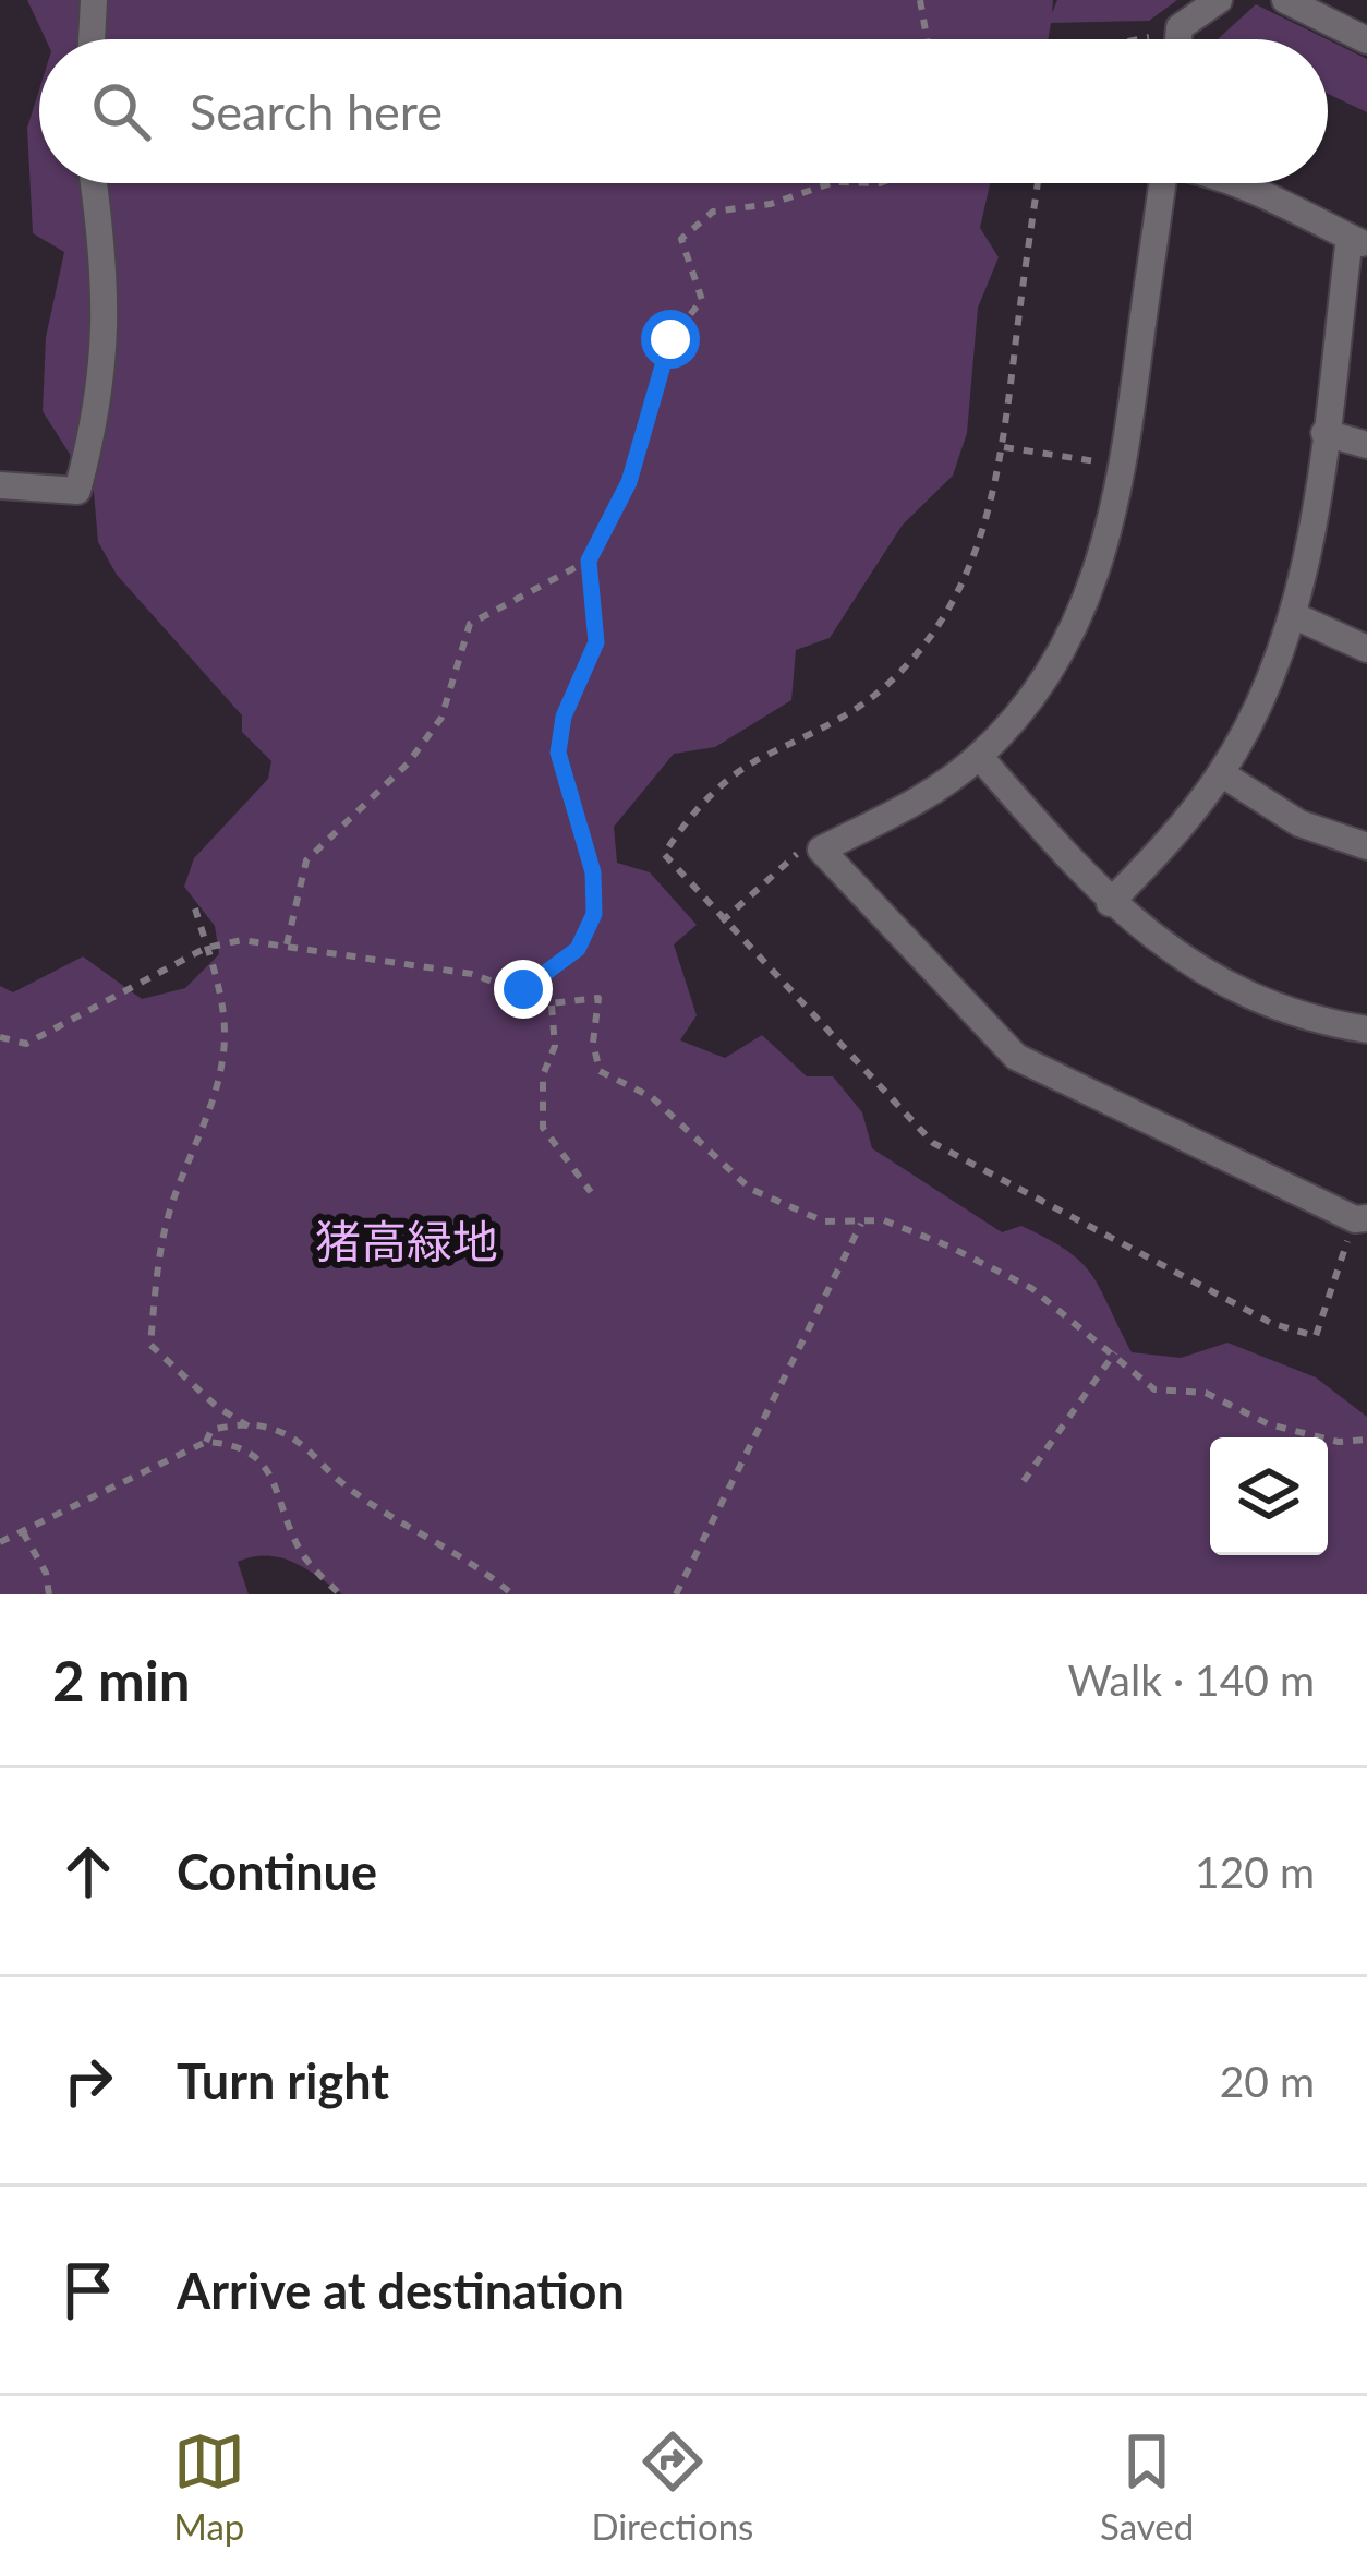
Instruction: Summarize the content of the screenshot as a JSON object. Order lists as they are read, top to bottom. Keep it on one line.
{"parks":["猪高緑地"],"page":{"search":"Search here","heading":["2 min","Walk · 140 m"],"list":[["Continue","120 m"],["Turn right","20 m"],"Arrive at destination"],"nav":["Map","Directions","Saved"]}}
